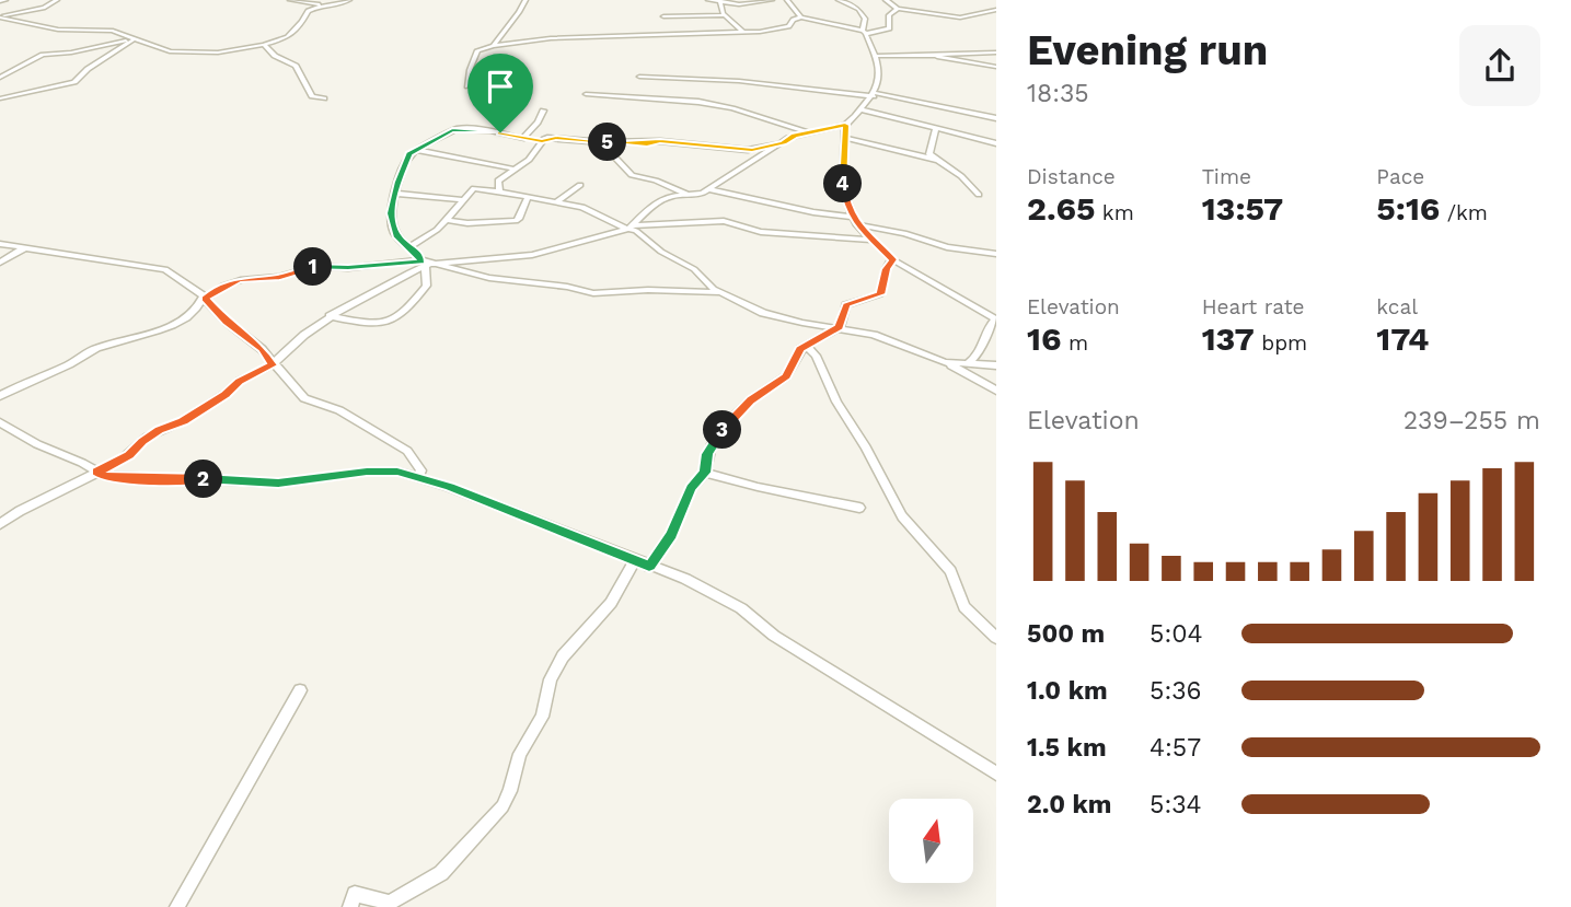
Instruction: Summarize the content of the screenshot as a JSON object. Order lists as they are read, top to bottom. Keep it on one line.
{"north":"top","page":{"heading":["Evening run","18:35"],"pins":["5","4","1","3","2"],"stats":[["Distance","2.65 km"],["Time","13:57"],["Pace","5:16 /km"],["Elevation","16 m"],["Heart rate","137 bpm"],["kcal","174"]],"chart":["Elevation","239–255 m"],"list":[{"name":"500 m","note":"5:04"},{"name":"1.0 km","note":"5:36"},{"name":"1.5 km","note":"4:57"},{"name":"2.0 km","note":"5:34"}]}}
